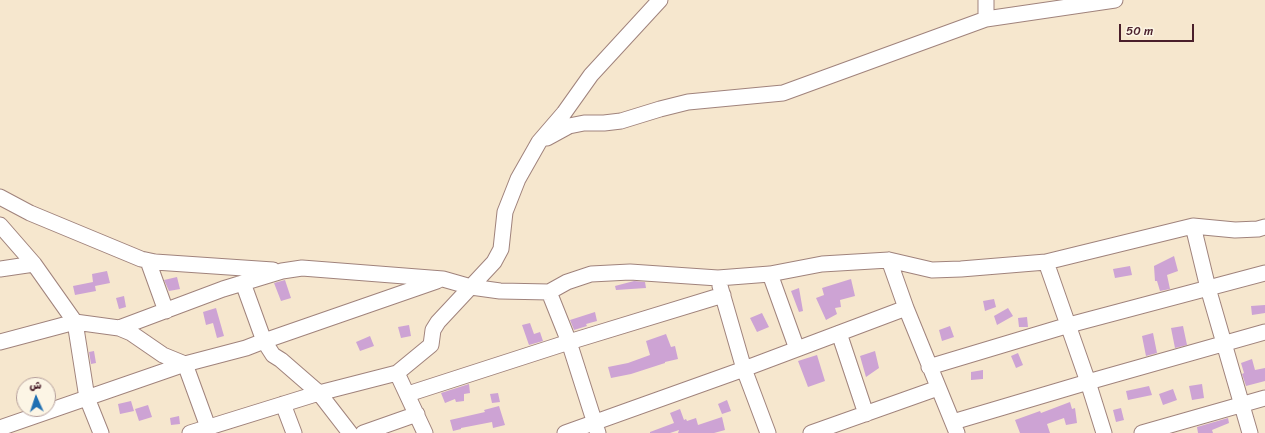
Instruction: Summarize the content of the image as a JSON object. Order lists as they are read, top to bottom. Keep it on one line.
{"scale_bar":"50 m","north":"top"}
